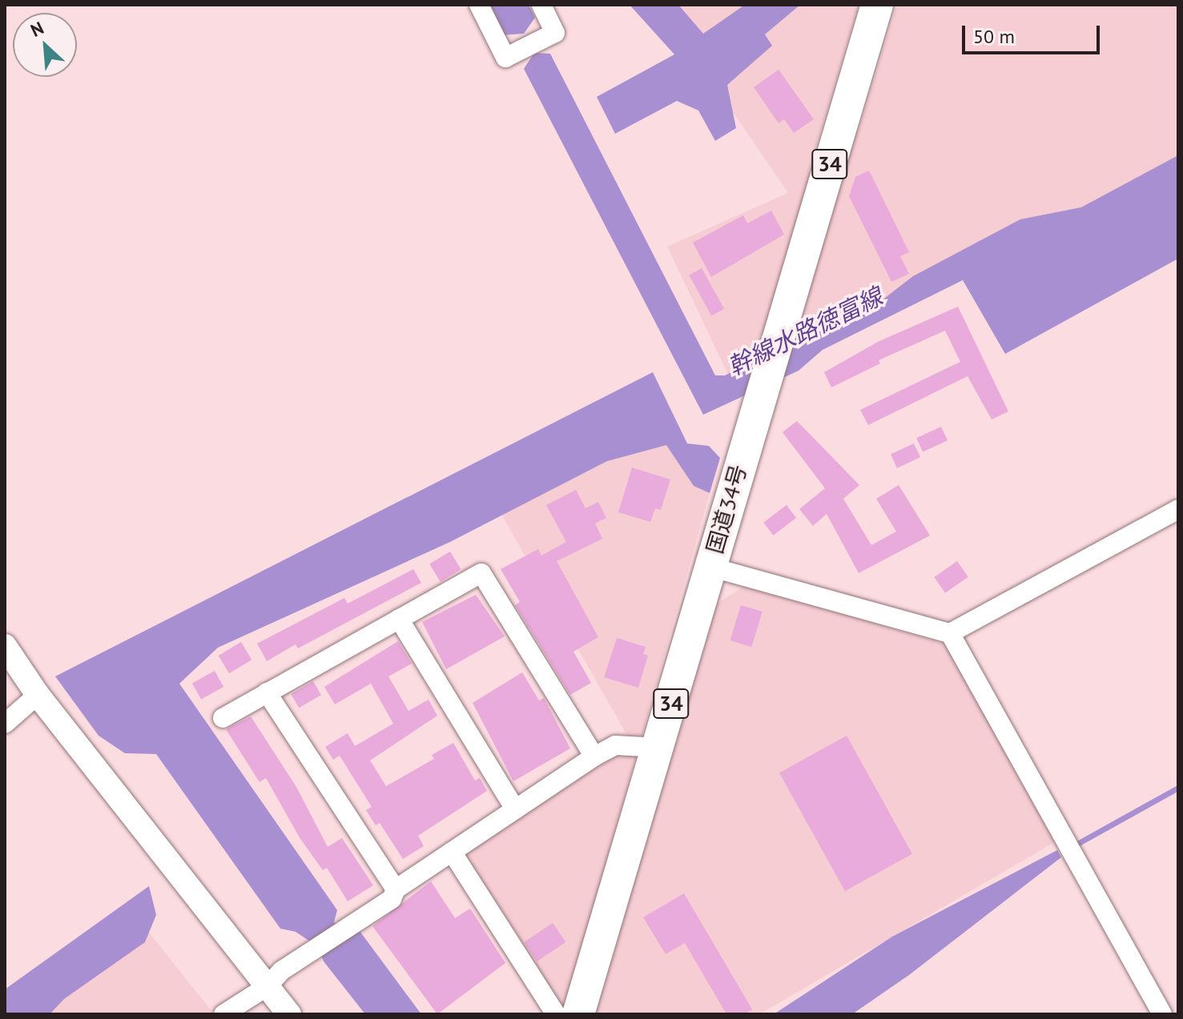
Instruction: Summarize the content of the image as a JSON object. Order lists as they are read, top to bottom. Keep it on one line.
{"streets":{"highway":["34","国道34号"]},"water":["幹線水路徳富線"],"scale_bar":"50 m","north":"top left"}
